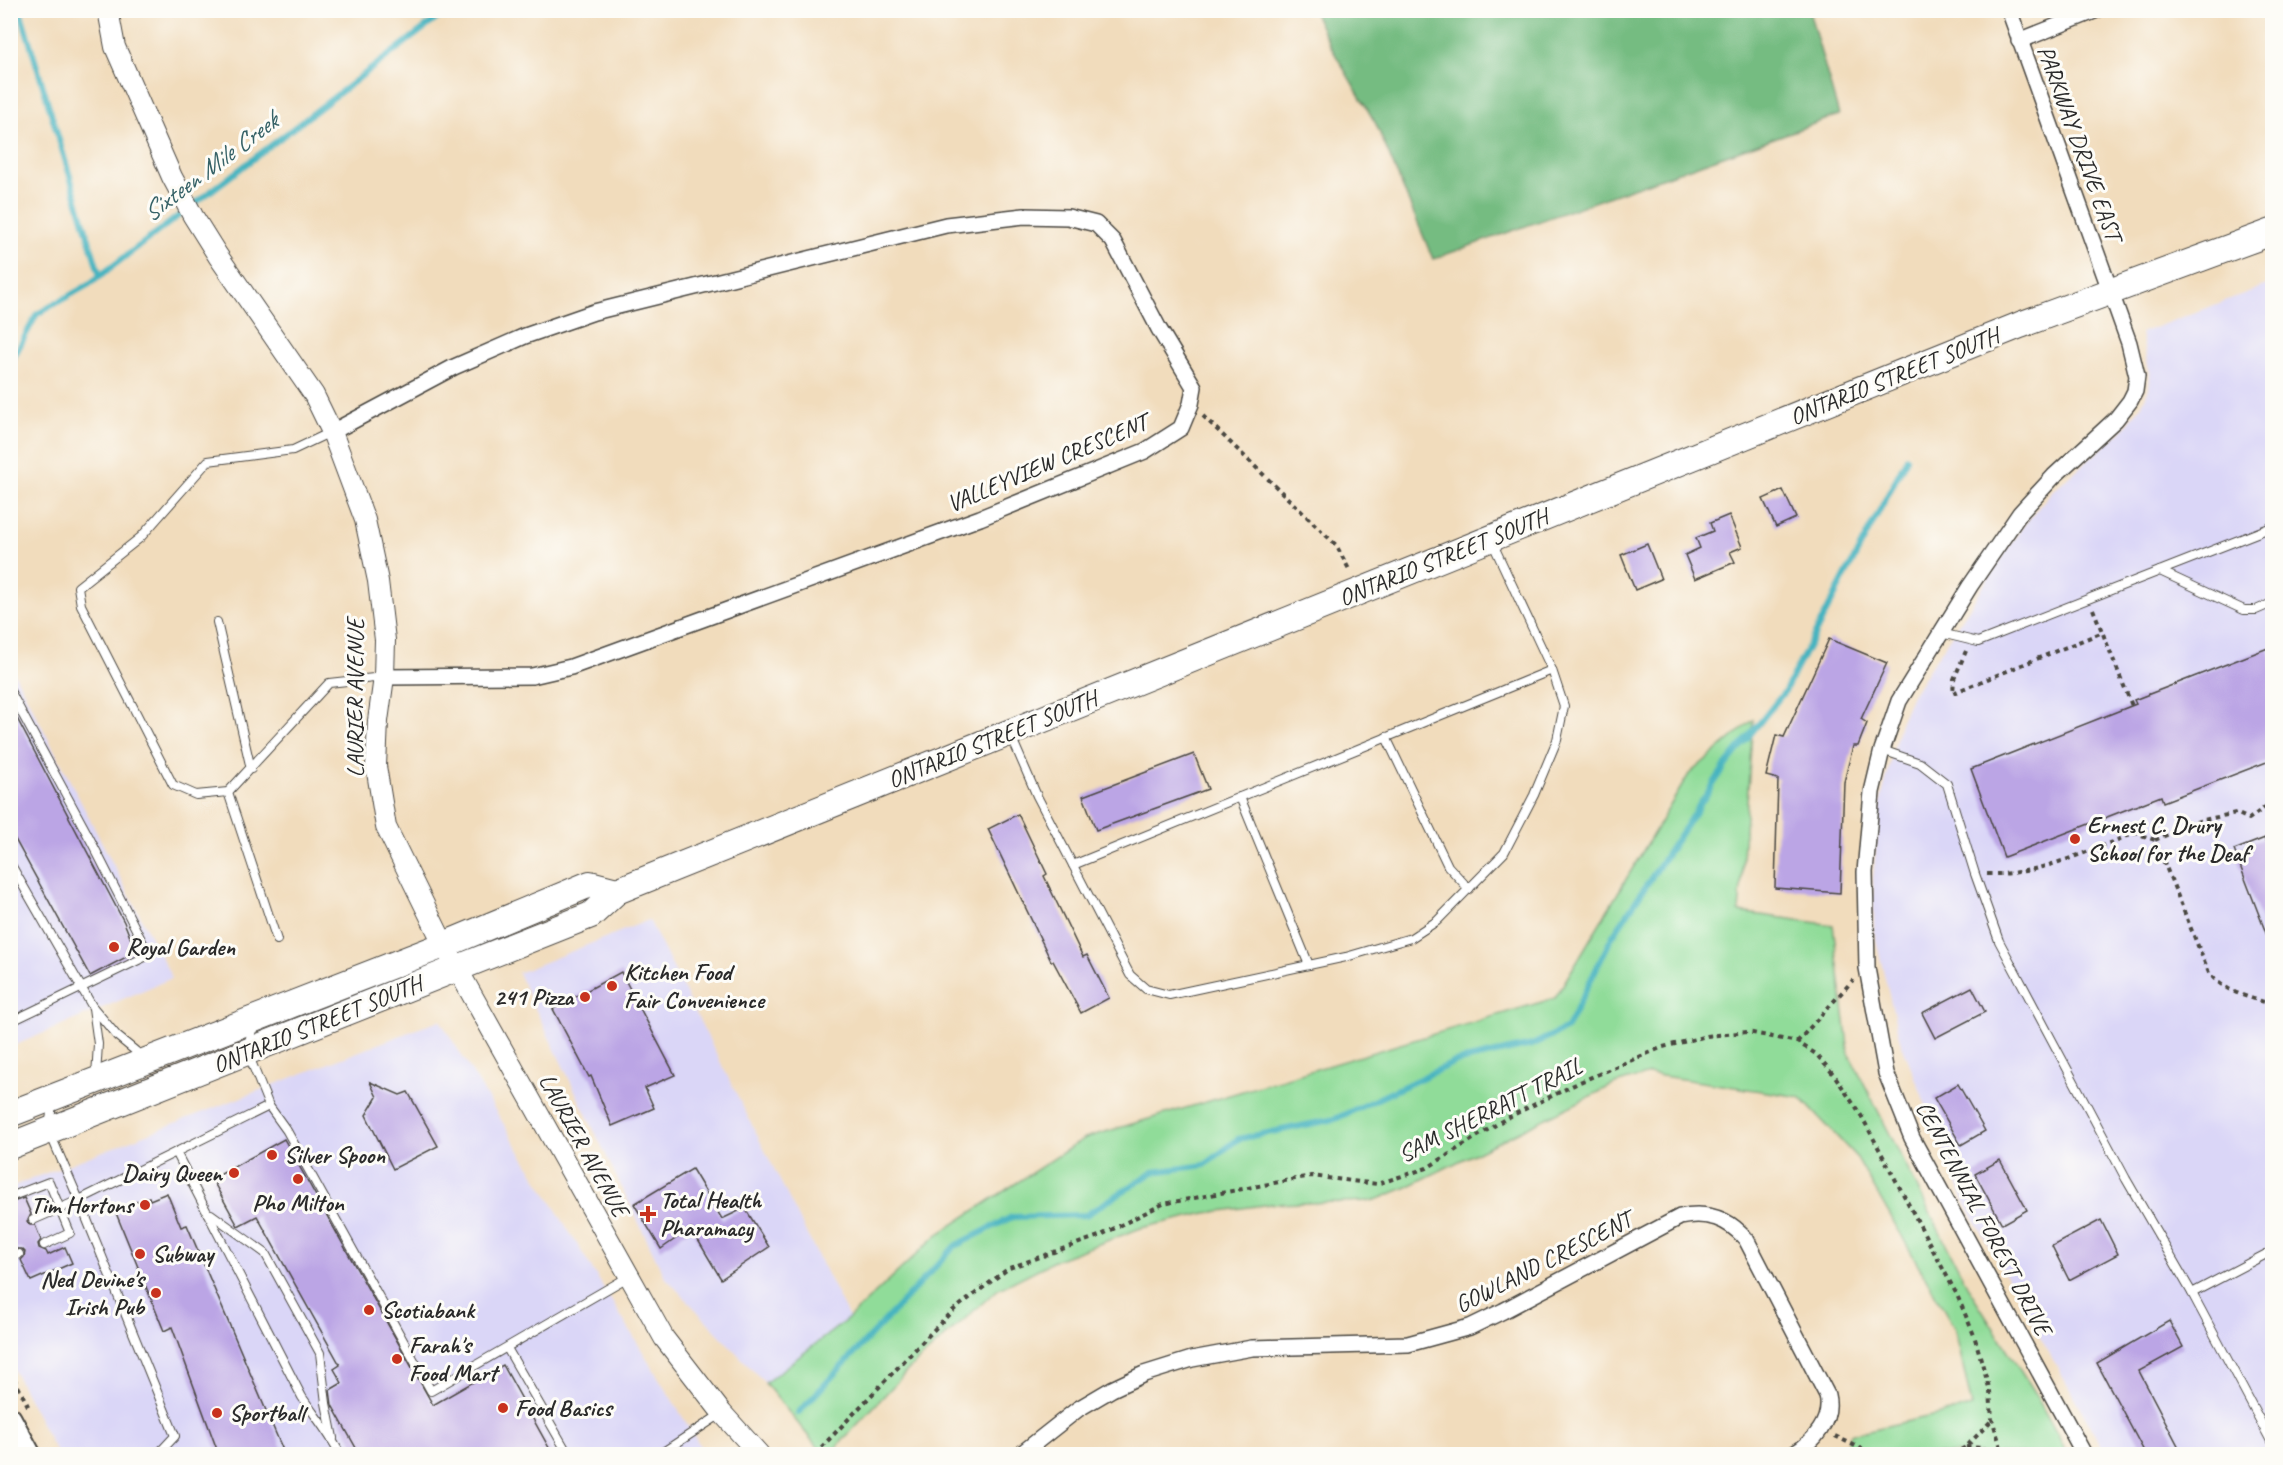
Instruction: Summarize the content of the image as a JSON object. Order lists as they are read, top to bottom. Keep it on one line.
{"streets":{"main road":["ONTARIO STREET SOUTH"],"street":["PARKWAY DRIVE EAST","VALLEYVIEW CRESCENT","LAURIER AVENUE","CENTENNIAL FOREST DRIVE","GOWLAND CRESCENT"],"path":["SAM SHERRATT TRAIL"]},"crossings":[["PARKWAY DRIVE EAST","ONTARIO STREET SOUTH"],["PARKWAY DRIVE EAST","CENTENNIAL FOREST DRIVE"],["ONTARIO STREET SOUTH","LAURIER AVENUE"],["ONTARIO STREET SOUTH","CENTENNIAL FOREST DRIVE"],["VALLEYVIEW CRESCENT","LAURIER AVENUE"]],"water":["Sixteen Mile Creek"],"places":{"other":["Ernest C. Drury School for the Deaf","Royal Garden","Kitchen Food Fair Convenience","241 Pizza","Silver Spoon","Dairy Queen","Pho Milton","Tim Hortons","Subway","Ned Devine's Irish Pub","Scotiabank","Farah's Food Mart","Food Basics","Sportball"],"health":["Total Health Pharamacy"]}}
